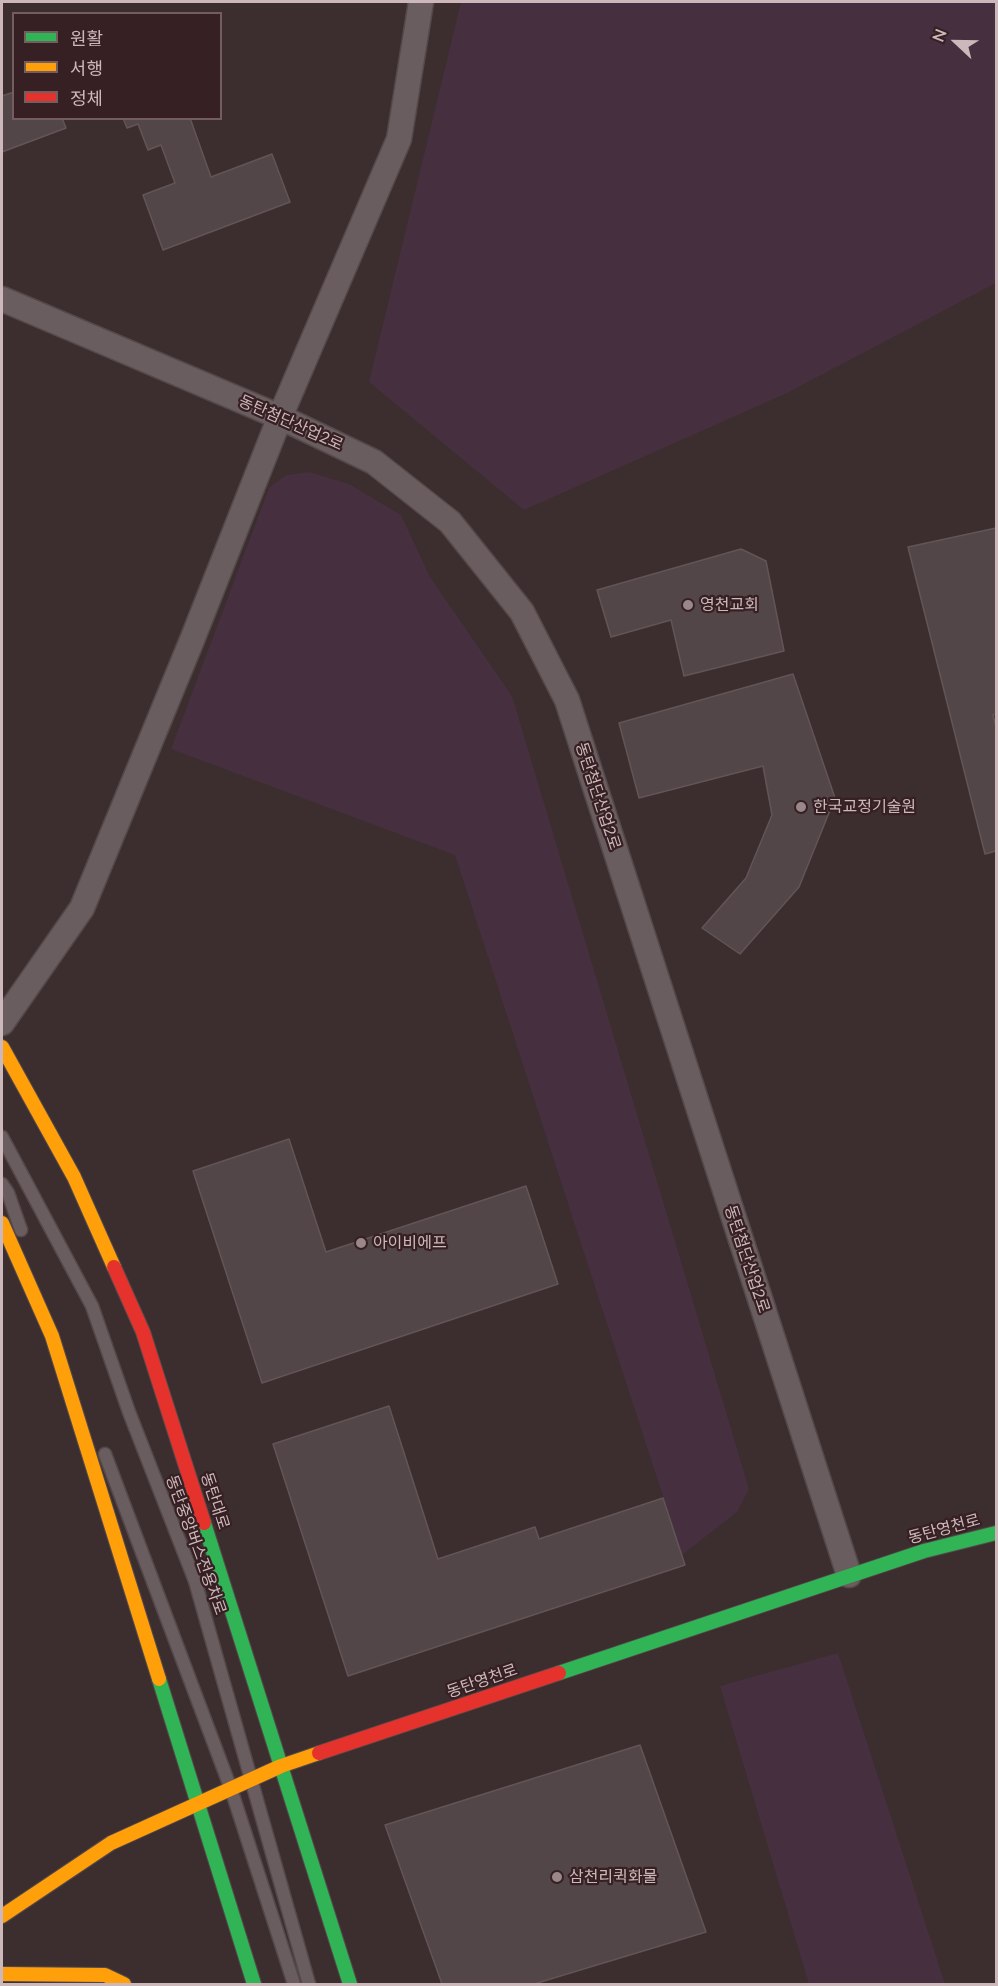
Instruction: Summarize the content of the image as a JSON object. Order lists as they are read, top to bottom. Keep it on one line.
{"streets":{"main road":["동탄대로","동탄영천로"],"street":["동탄첨단산업2로"],"lane":["동탄중앙버스전용차로"]},"crossings":[["동탄첨단산업2로","동탄영천로"],["동탄대로","동탄영천로"],["동탄영천로","동탄중앙버스전용차로"]],"places":["영천교회","한국교정기술원","아이비에프","삼천리퀵화물"],"legend":["원활","서행","정체"],"north":"left"}
